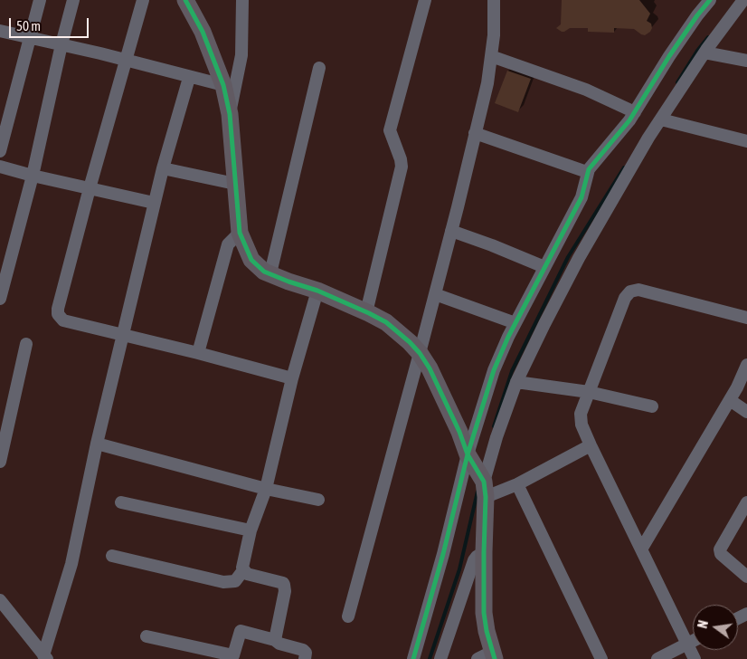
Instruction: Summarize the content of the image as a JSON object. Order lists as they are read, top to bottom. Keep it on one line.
{"scale_bar":"50 m","north":"left"}
